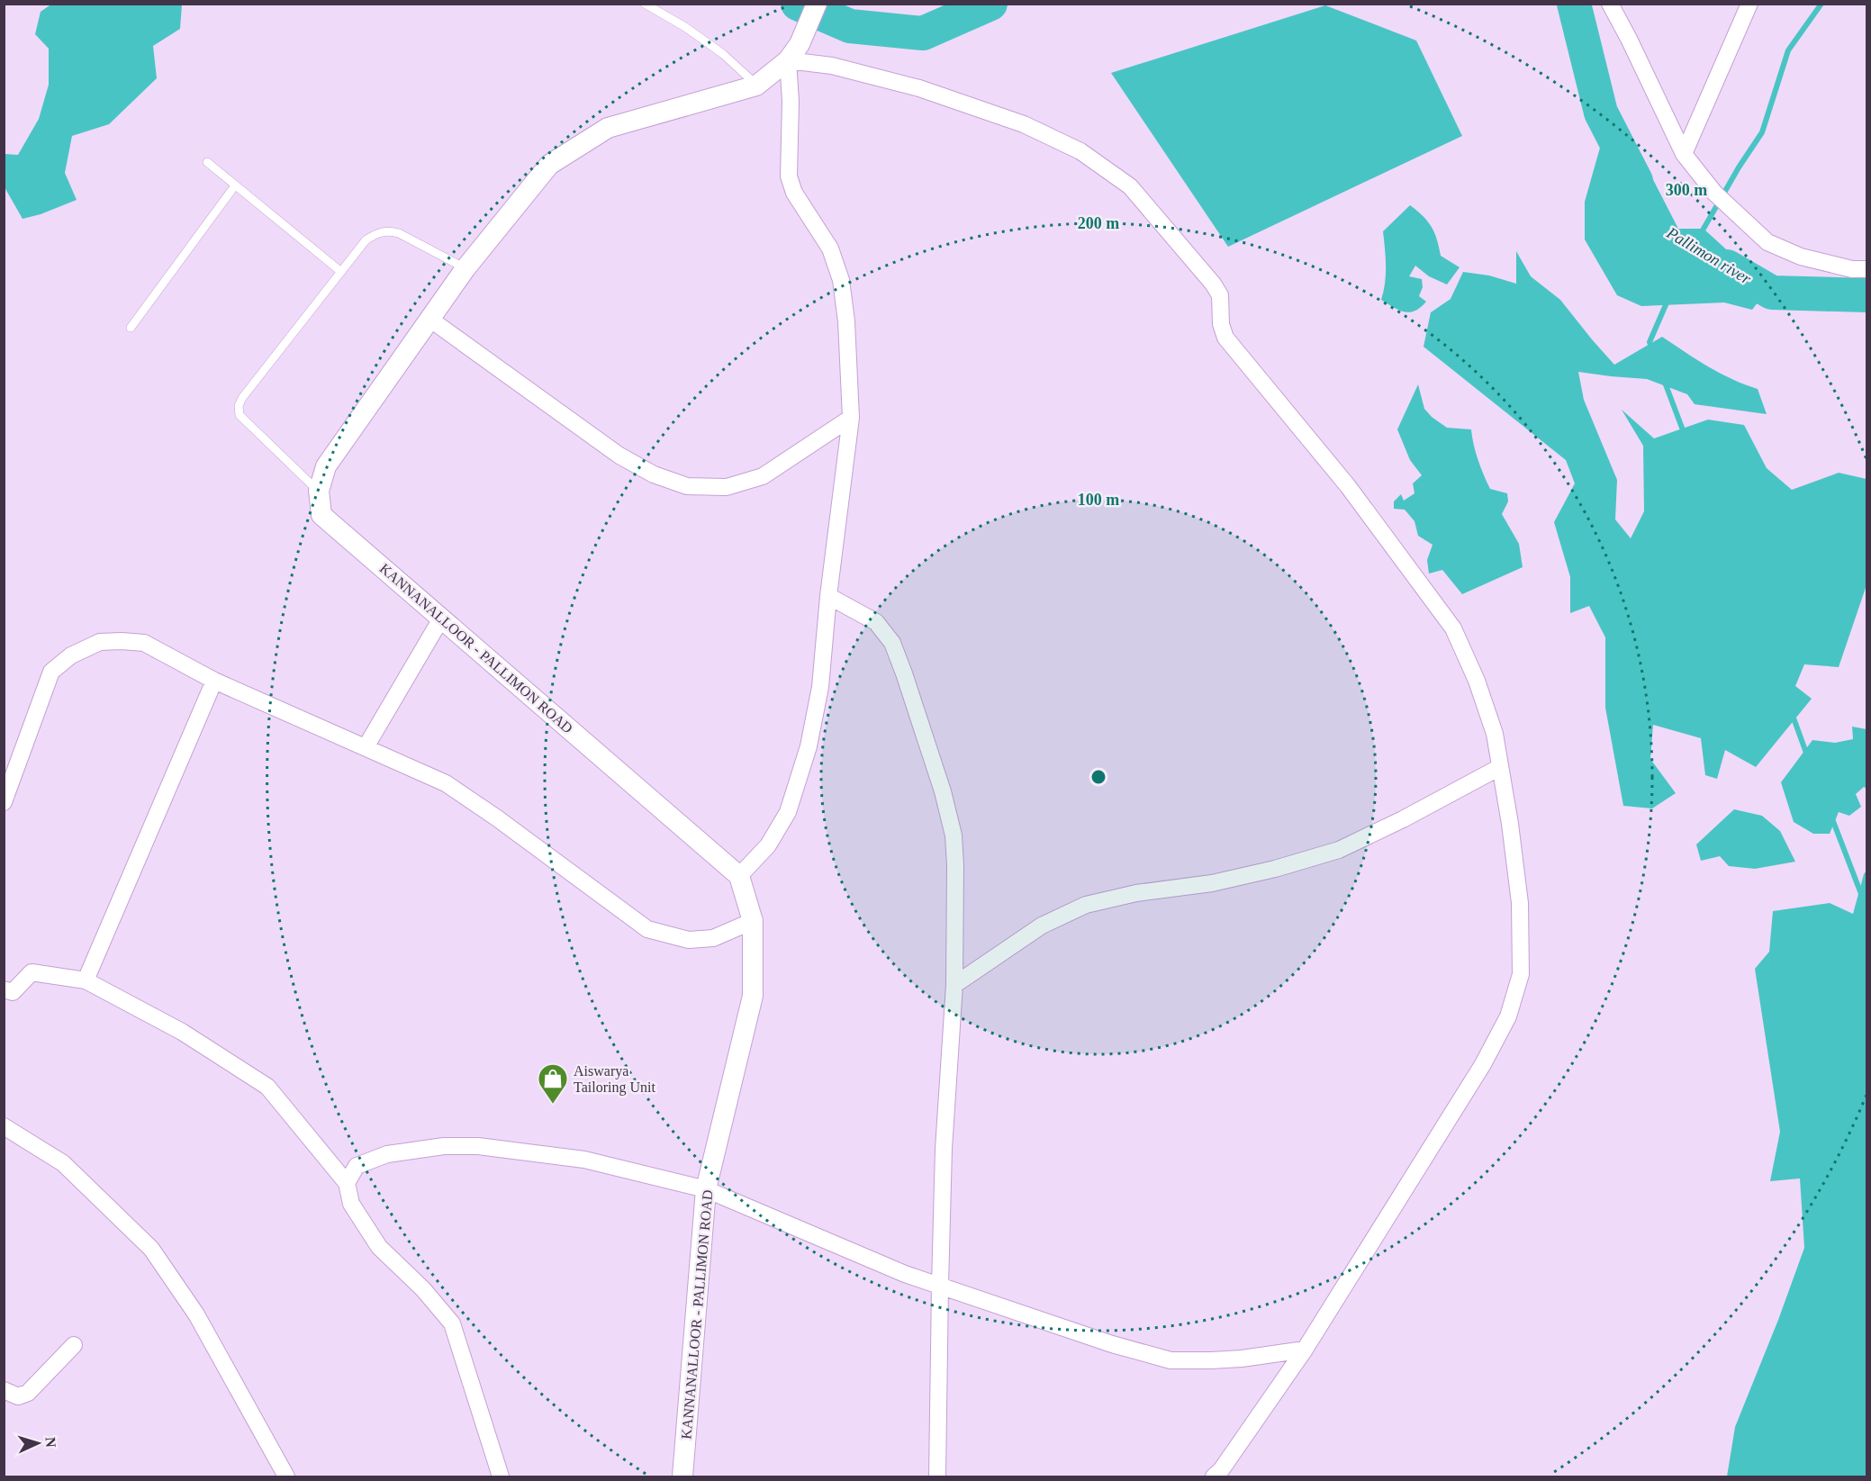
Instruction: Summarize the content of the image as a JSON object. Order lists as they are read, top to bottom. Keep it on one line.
{"streets":{"street":["KANNANALLOOR - PALLIMON ROAD"]},"water":["Pallimon river"],"places":{"shop":["Aiswarya Tailoring Unit"]},"north":"right","rings":["300 m","200 m","100 m"]}
